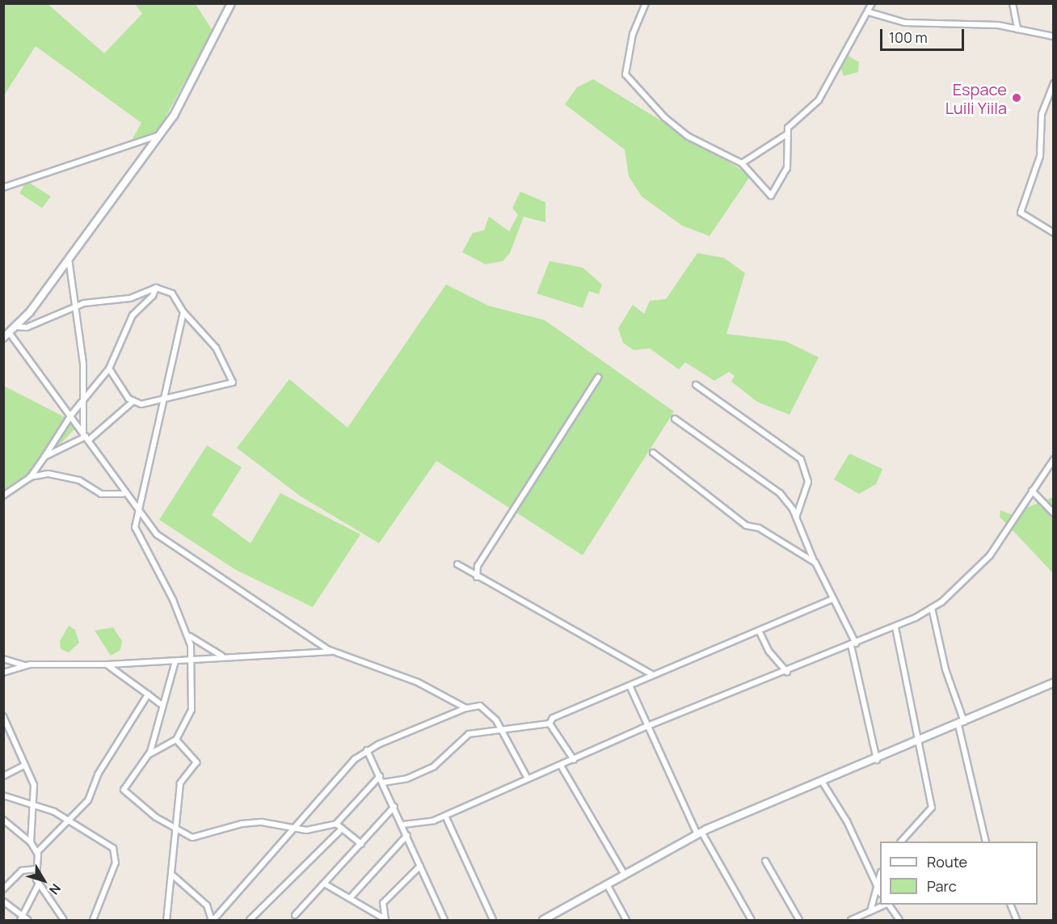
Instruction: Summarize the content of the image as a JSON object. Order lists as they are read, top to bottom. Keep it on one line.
{"places":["Espace Luili Yiila"],"legend":["Route","Parc"],"scale_bar":"100 m","north":"bottom right"}
